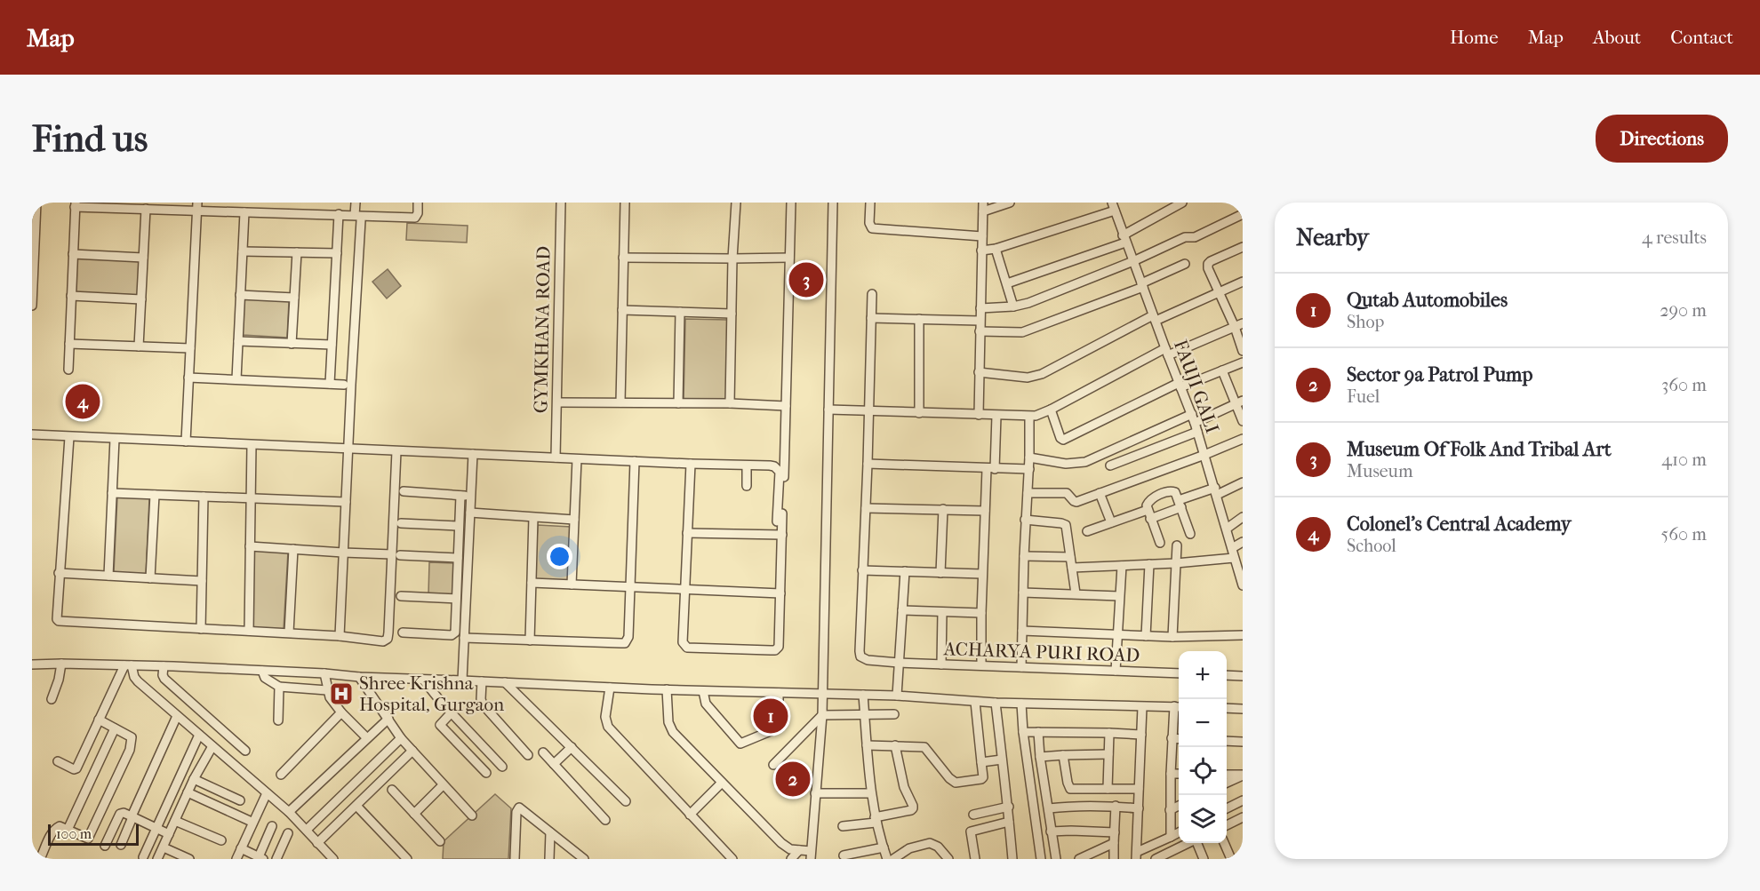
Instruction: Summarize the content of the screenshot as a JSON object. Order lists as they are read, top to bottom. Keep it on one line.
{"streets":{"street":["GYMKHANA ROAD","FAUJI GALI","ACHARYA PURI ROAD"]},"places":{"hospital":["Shree Krishna Hospital, Gurgaon"]},"scale_bar":"100 m","page":{"header":"Map","nav":["Home","Map","About","Contact"],"buttons":"Directions","title":"Find us","heading":["Nearby","4 results"],"pins":["3","4","1","2"],"list":[{"mark":"1","name":"Qutab Automobiles","note":"Shop","value":"290 m"},{"mark":"2","name":"Sector 9a Patrol Pump","note":"Fuel","value":"360 m"},{"mark":"3","name":"Museum Of Folk And Tribal Art","note":"Museum","value":"410 m"},{"mark":"4","name":"Colonel's Central Academy","note":"School","value":"560 m"}],"map_buttons":["+","−"],"scale":"100 m"}}
